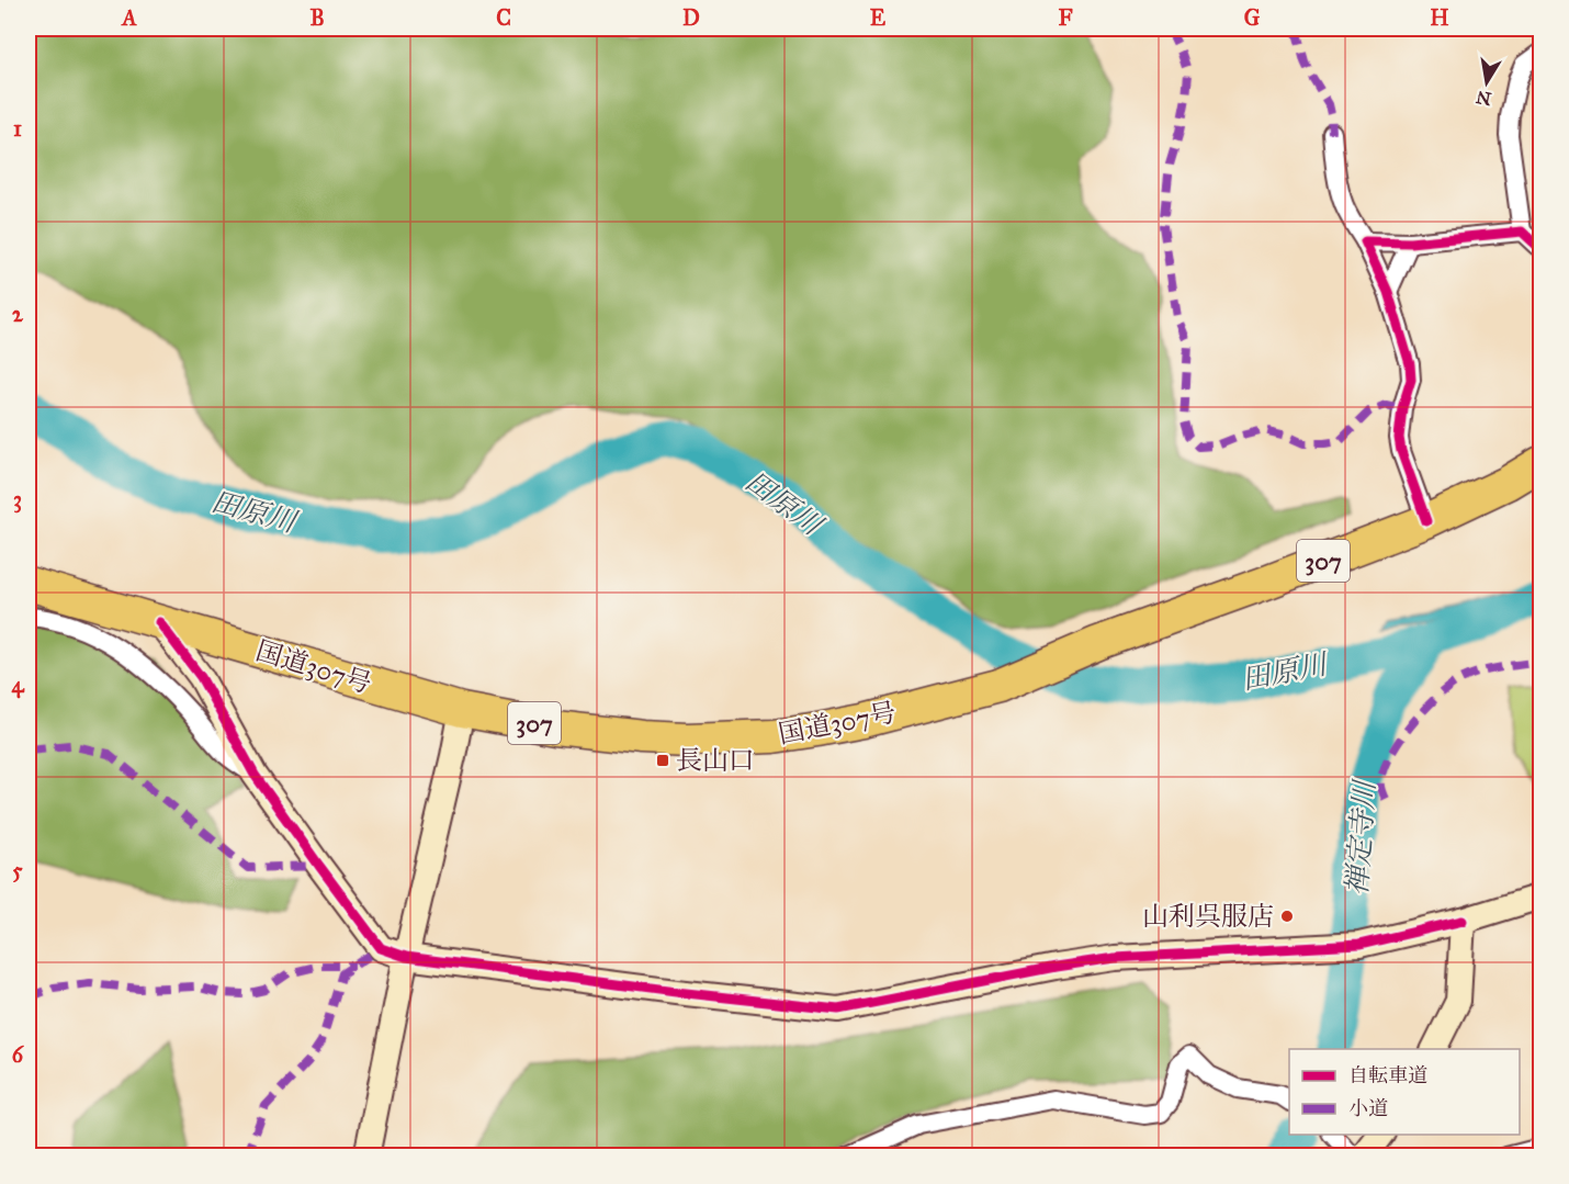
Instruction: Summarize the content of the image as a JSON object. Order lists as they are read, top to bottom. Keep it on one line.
{"streets":{"highway":["307","国道307号"]},"water":["田原川","禅定寺川"],"places":{"transit":["長山口"],"other":["山利呉服店"]},"legend":["自転車道","小道"],"north":"bottom","grid":{"columns":["A","B","C","D","E","F","G","H"],"rows":["1","2","3","4","5","6"]}}
